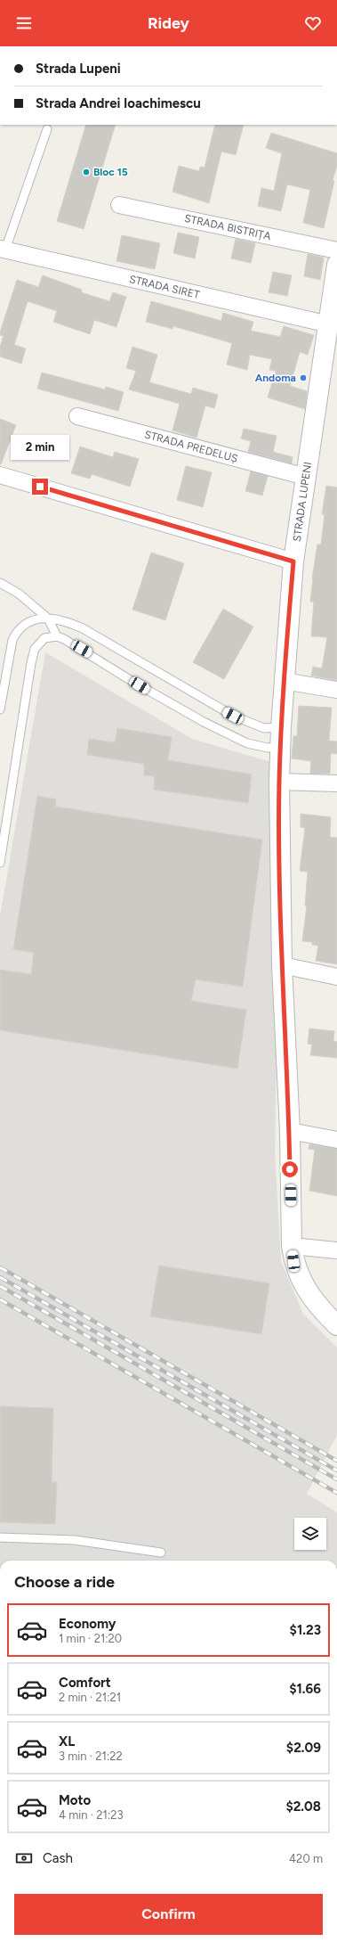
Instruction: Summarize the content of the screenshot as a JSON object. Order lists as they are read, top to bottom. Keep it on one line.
{"streets":{"street":["STRADA BISTRIȚA","STRADA SIRET","STRADA PREDELUȘ","STRADA LUPENI"]},"crossings":[["STRADA SIRET","STRADA LUPENI"],["STRADA PREDELUȘ","STRADA LUPENI"]],"places":["Bloc 15","Andoma"],"page":{"header":"Ridey","banner":["Strada Lupeni","Strada Andrei Ioachimescu"],"bubble":"2 min","heading":"Choose a ride","list":[{"name":"Economy","note":"1 min · 21:20","value":"$1.23"},{"name":"Comfort","note":"2 min · 21:21","value":"$1.66"},{"name":"XL","note":"3 min · 21:22","value":"$2.09"},{"name":"Moto","note":"4 min · 21:23","value":"$2.08"}],"pay":["Cash","420 m"],"buttons":"Confirm"}}
